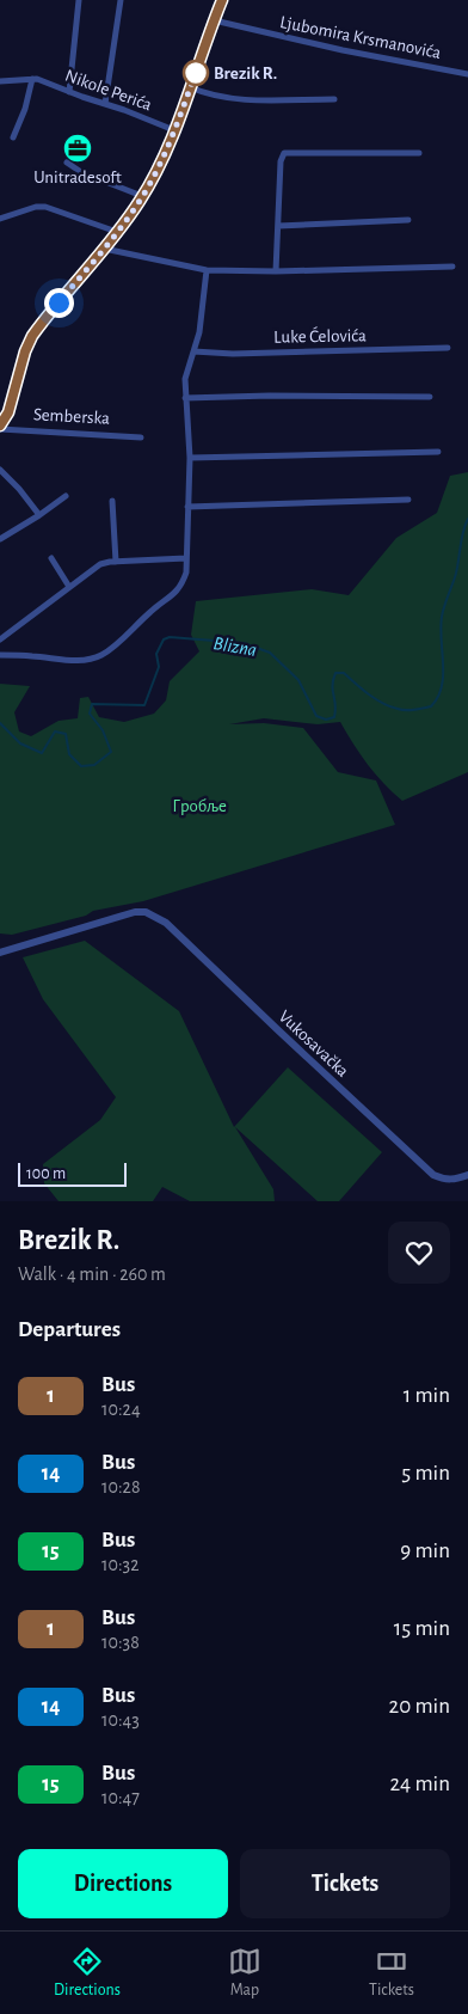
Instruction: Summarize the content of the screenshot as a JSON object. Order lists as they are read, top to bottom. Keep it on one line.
{"streets":{"main road":["Semberska"],"street":["Ljubomira Krsmanovića","Nikole Perića","Luke Ćelovića","Vukosavačka"]},"crossings":[["Ljubomira Krsmanovića","Semberska"],["Nikole Perića","Semberska"]],"water":["Blizna"],"parks":["Гробље"],"places":{"other":["Brezik R."],"office":["Unitradesoft"]},"lines":["bus line 1"],"scale_bar":"100 m","page":{"scale":"100 m","heading":[["Brezik R.","Walk · 4 min · 260 m"],"Departures"],"list":[{"mark":"1","name":"Bus","note":"10:24","value":"1 min"},{"mark":"14","name":"Bus","note":"10:28","value":"5 min"},{"mark":"15","name":"Bus","note":"10:32","value":"9 min"},{"mark":"1","name":"Bus","note":"10:38","value":"15 min"},{"mark":"14","name":"Bus","note":"10:43","value":"20 min"},{"mark":"15","name":"Bus","note":"10:47","value":"24 min"}],"buttons":["Directions","Tickets"],"tabs":["Directions","Map","Tickets"]}}
